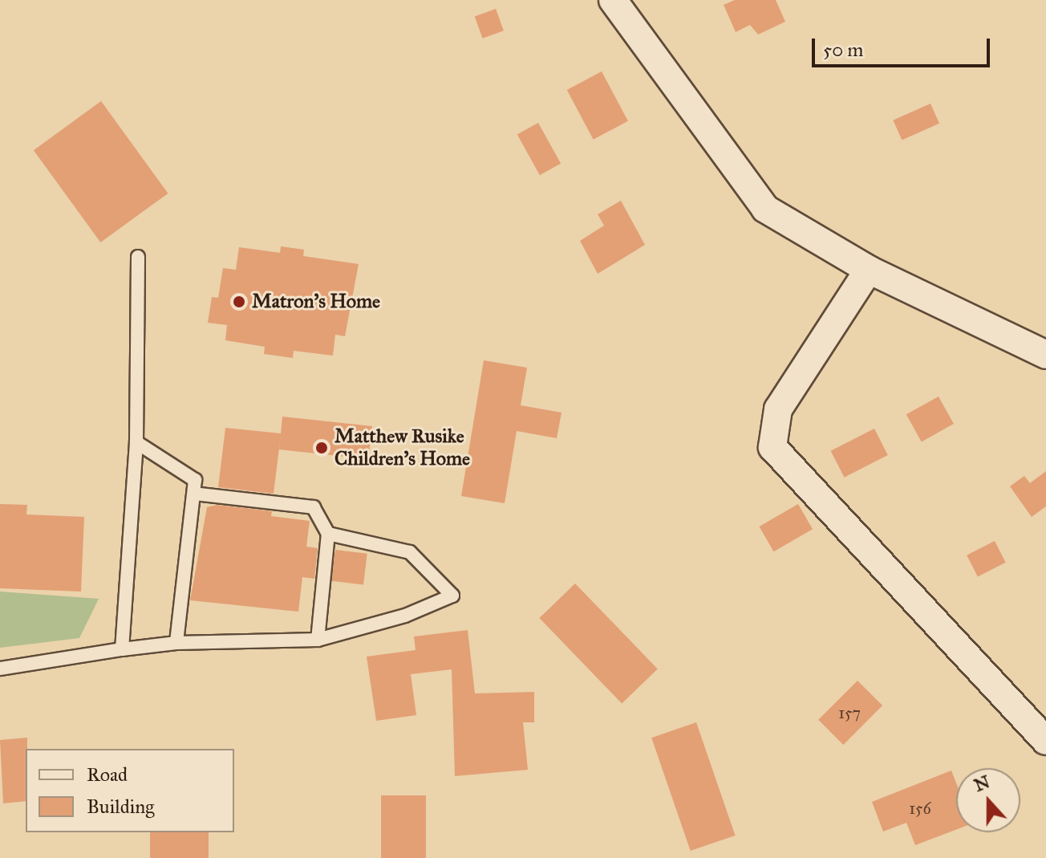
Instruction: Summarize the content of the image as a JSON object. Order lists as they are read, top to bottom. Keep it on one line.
{"places":["Matron's Home","Matthew Rusike Children's Home"],"house_numbers":["157","156"],"legend":["Road","Building"],"scale_bar":"50 m","north":"top"}
